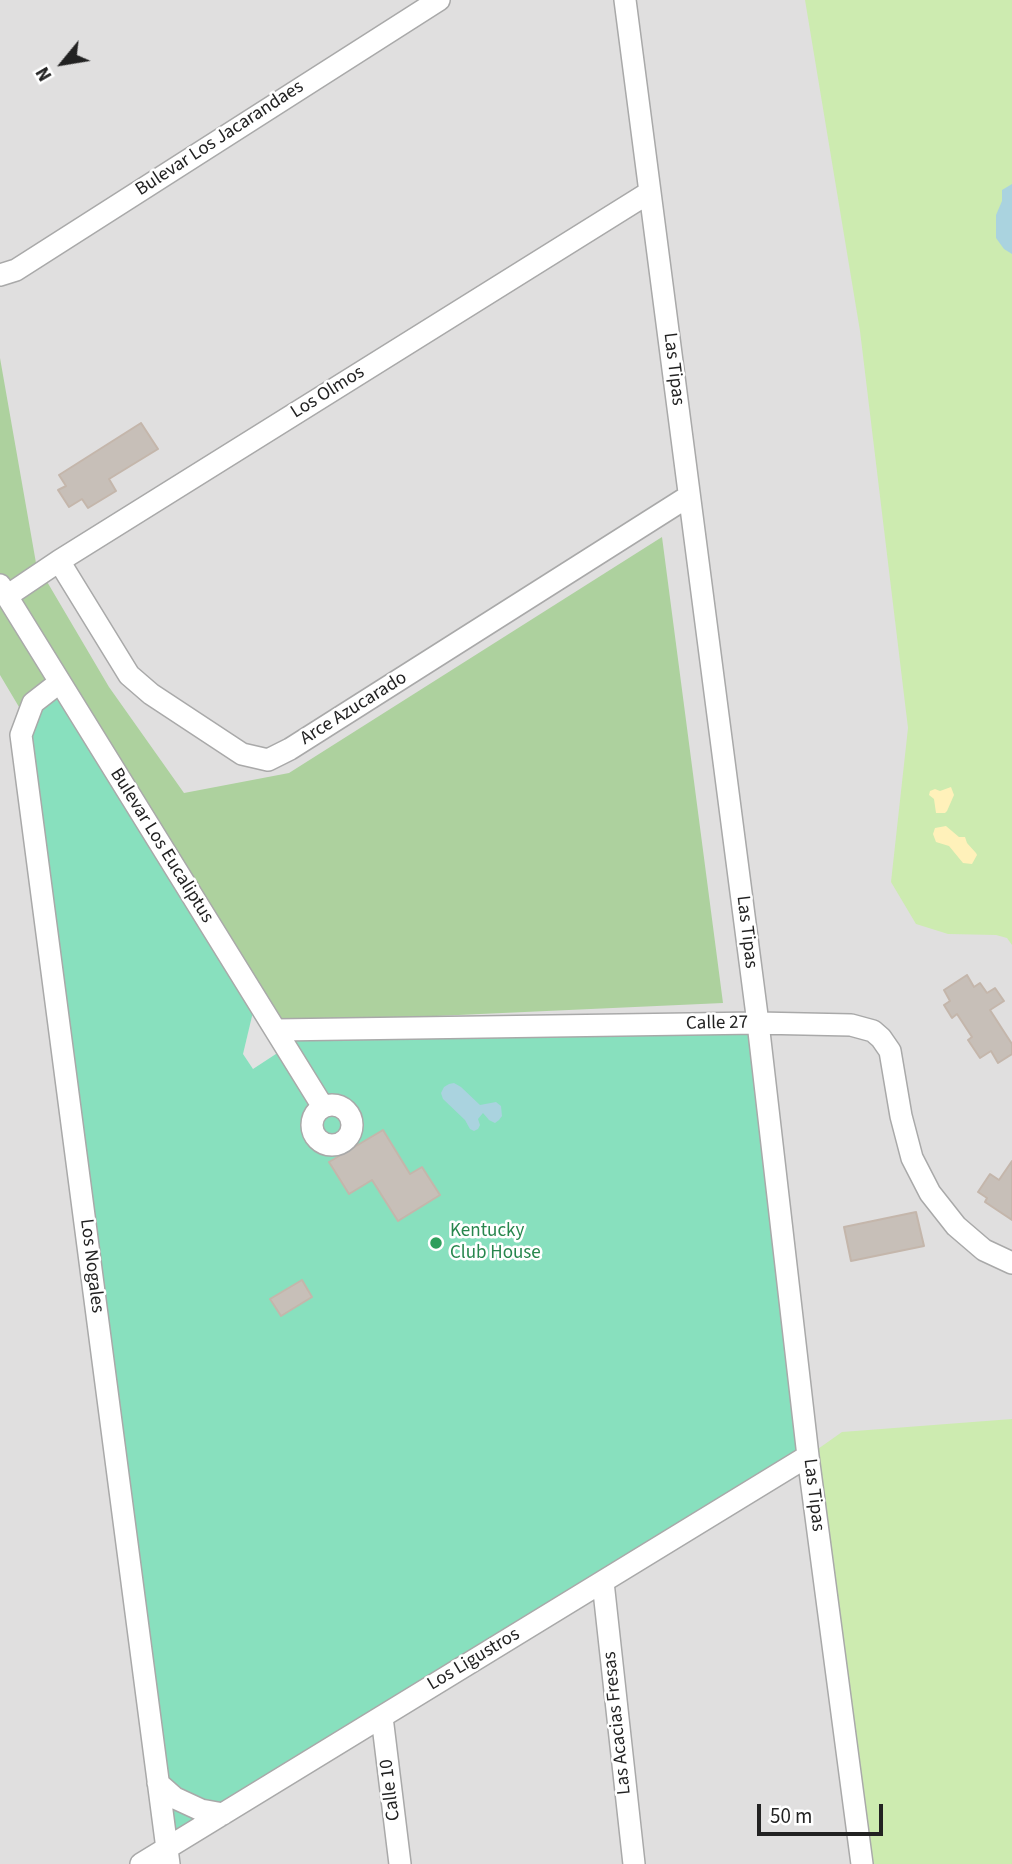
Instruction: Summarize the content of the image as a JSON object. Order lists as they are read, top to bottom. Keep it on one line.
{"streets":{"street":["Bulevar Los Jacarandaes","Las Tipas","Los Olmos","Arce Azucarado","Bulevar Los Eucaliptus","Calle 27","Los Nogales","Los Ligustros","Las Acacias Fresas","Calle 10"]},"crossings":[["Las Tipas","Los Olmos"],["Las Tipas","Arce Azucarado"],["Las Tipas","Calle 27"],["Las Tipas","Los Ligustros"],["Los Olmos","Arce Azucarado"],["Los Olmos","Bulevar Los Eucaliptus"],["Bulevar Los Eucaliptus","Calle 27"],["Bulevar Los Eucaliptus","Los Nogales"],["Los Nogales","Los Ligustros"],["Los Ligustros","Las Acacias Fresas"],["Los Ligustros","Calle 10"]],"places":["Kentucky Club House"],"scale_bar":"50 m","north":"bottom left"}
